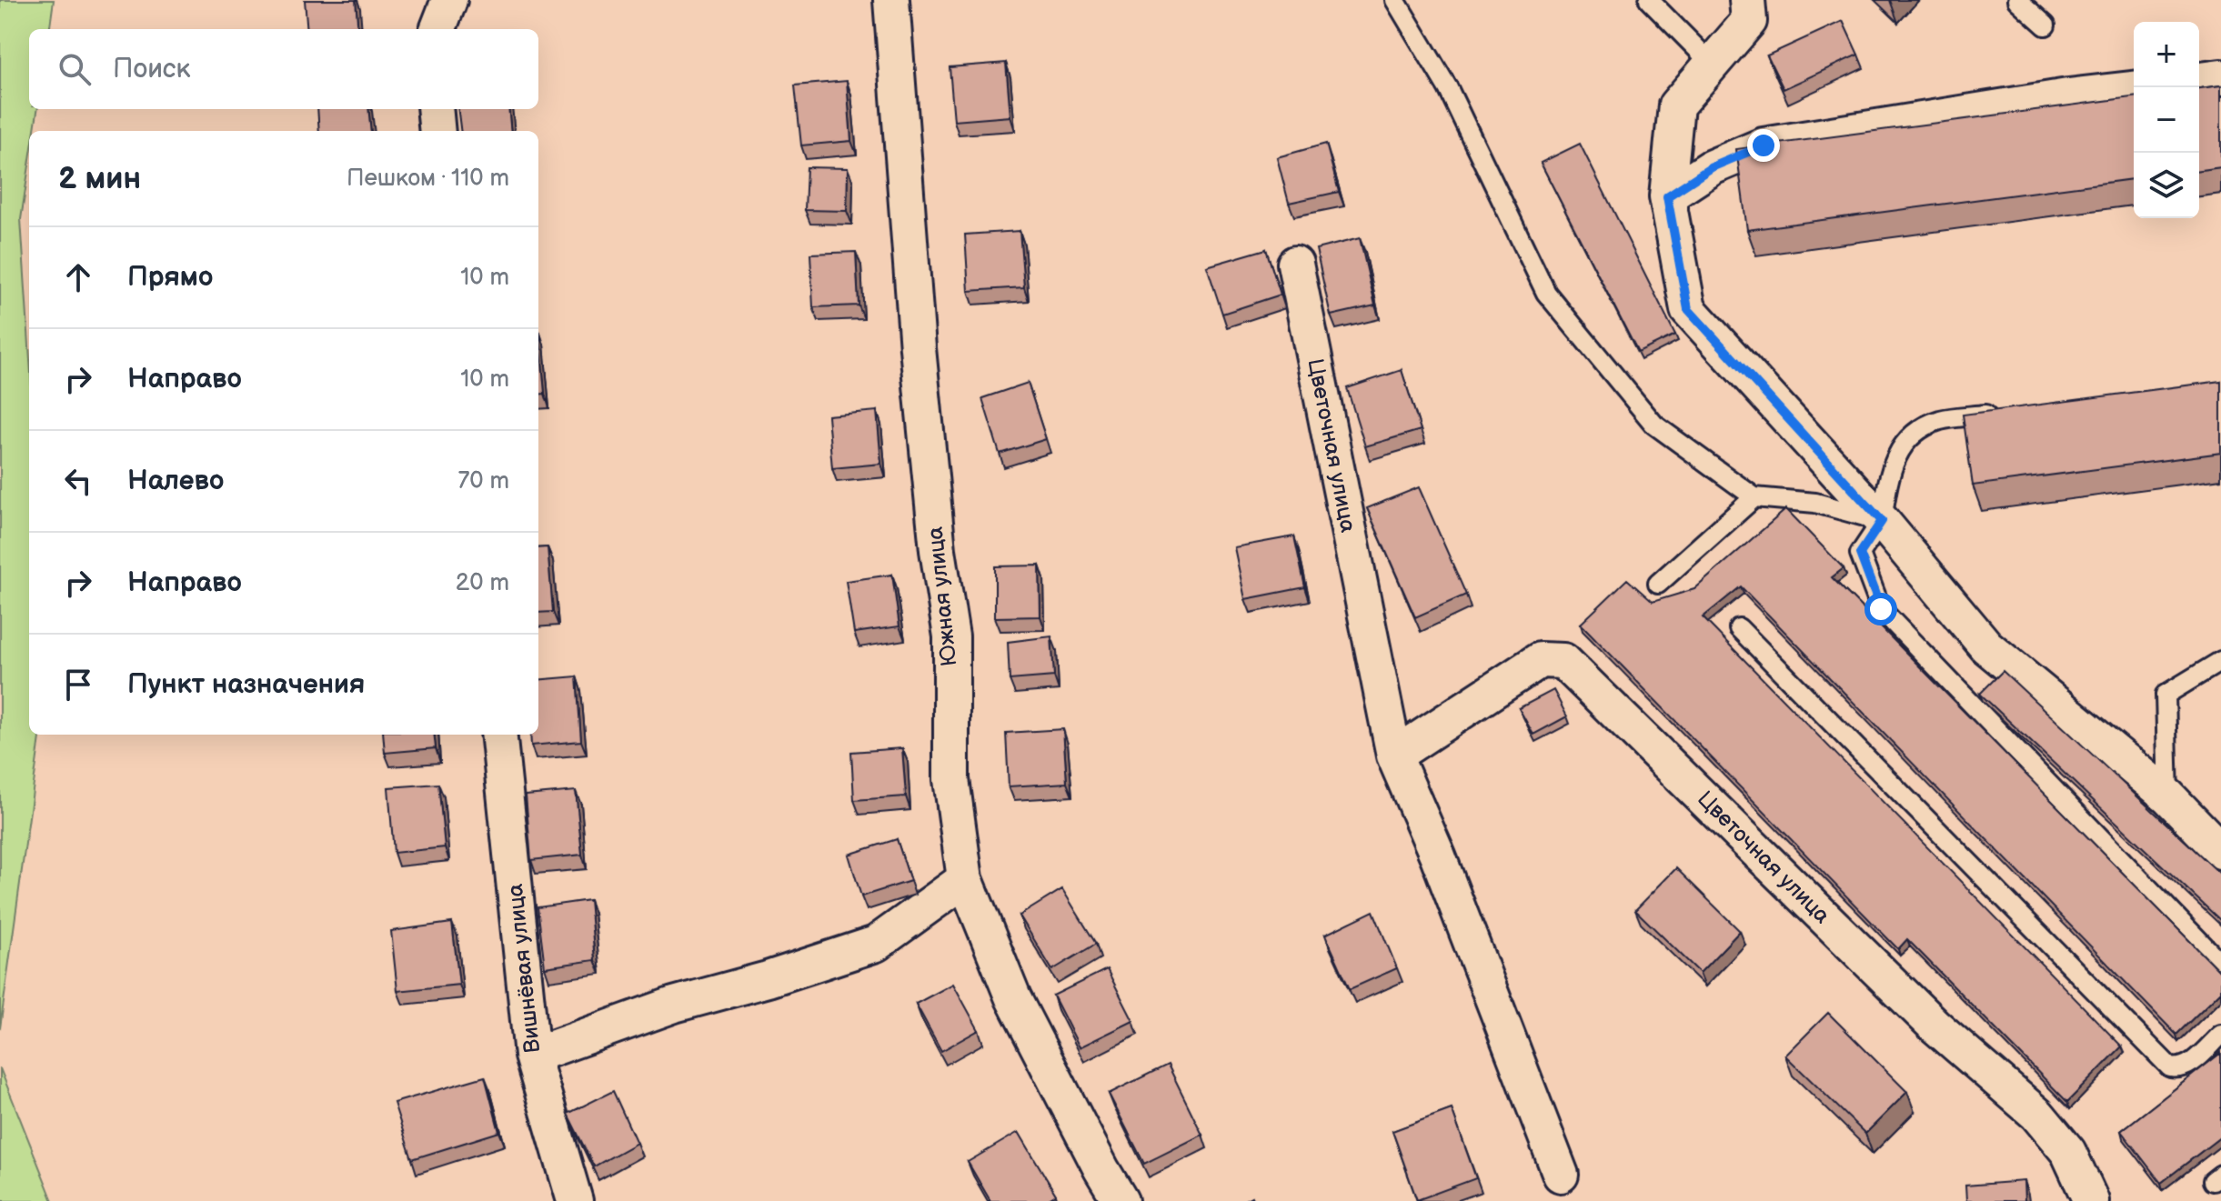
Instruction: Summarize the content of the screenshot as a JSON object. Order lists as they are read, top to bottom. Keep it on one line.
{"streets":{"street":["Цветочная улица","Южная улица","Вишнёвая улица"]},"page":{"map_buttons":["+","−"],"search":"Поиск","heading":["2 мин","Пешком · 110 m"],"list":[["Прямо","10 m"],["Направо","10 m"],["Налево","70 m"],["Направо","20 m"],"Пункт назначения"]}}
